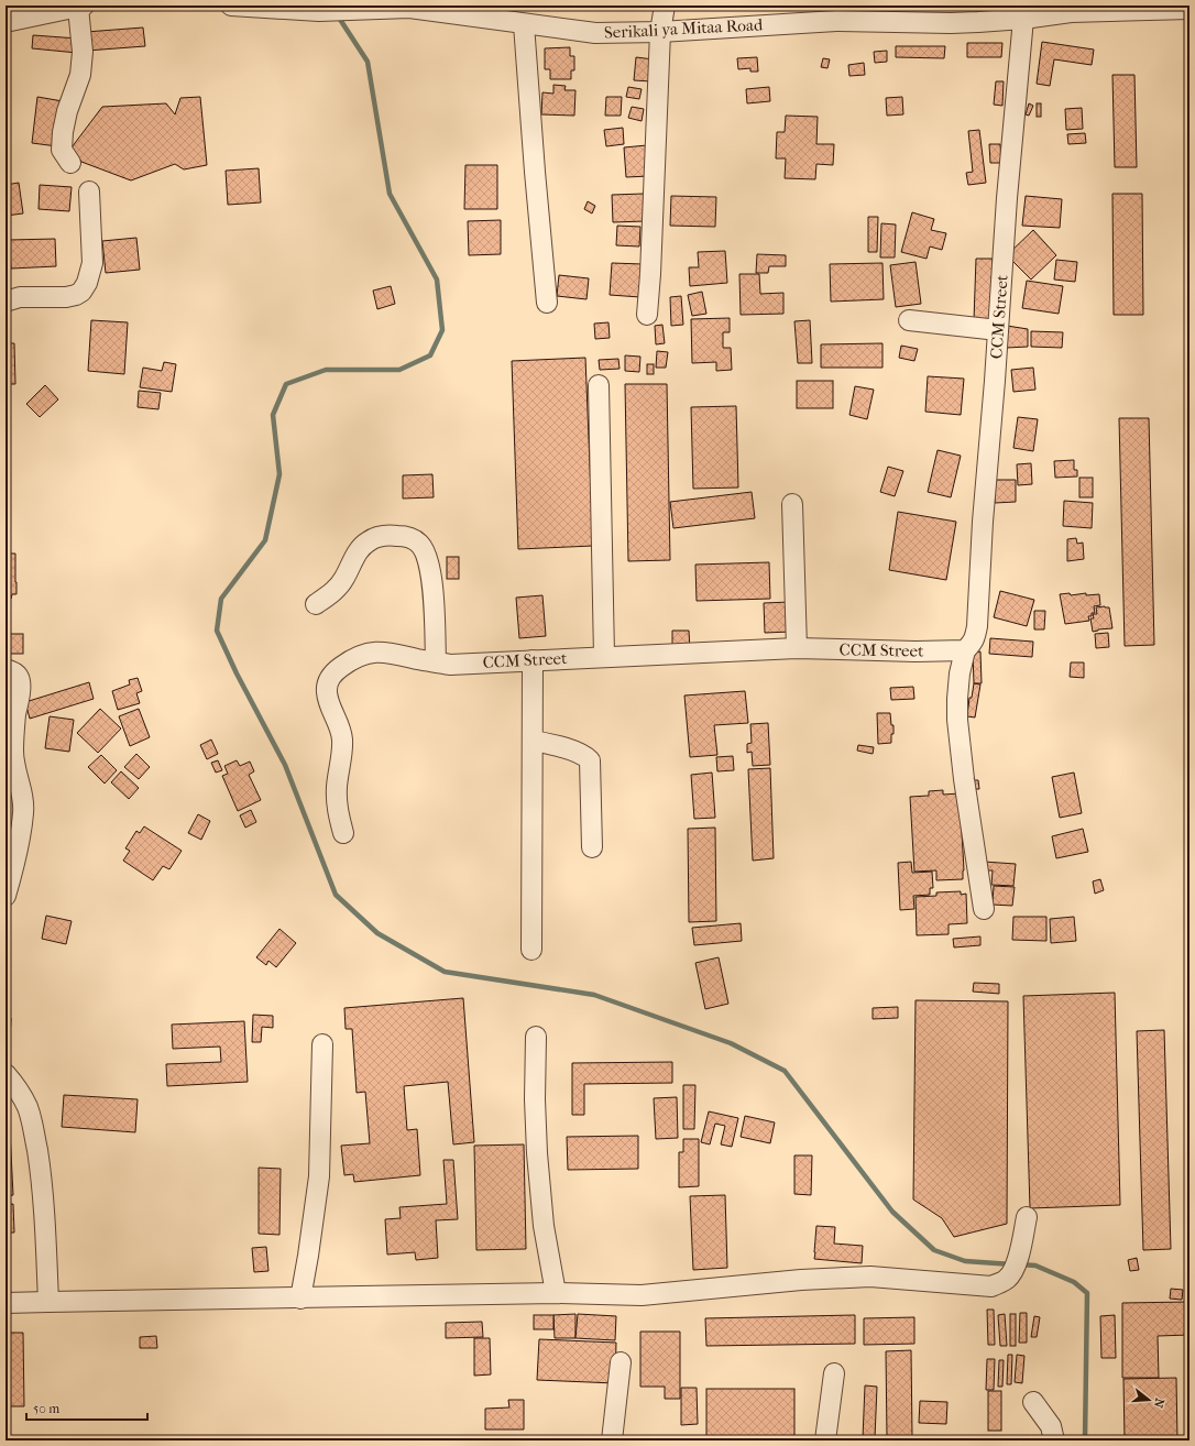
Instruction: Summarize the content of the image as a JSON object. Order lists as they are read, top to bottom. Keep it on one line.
{"streets":{"street":["Serikali ya Mitaa Road","CCM Street"]},"crossings":[["Serikali ya Mitaa Road","CCM Street"]],"scale_bar":"50 m","north":"right"}
